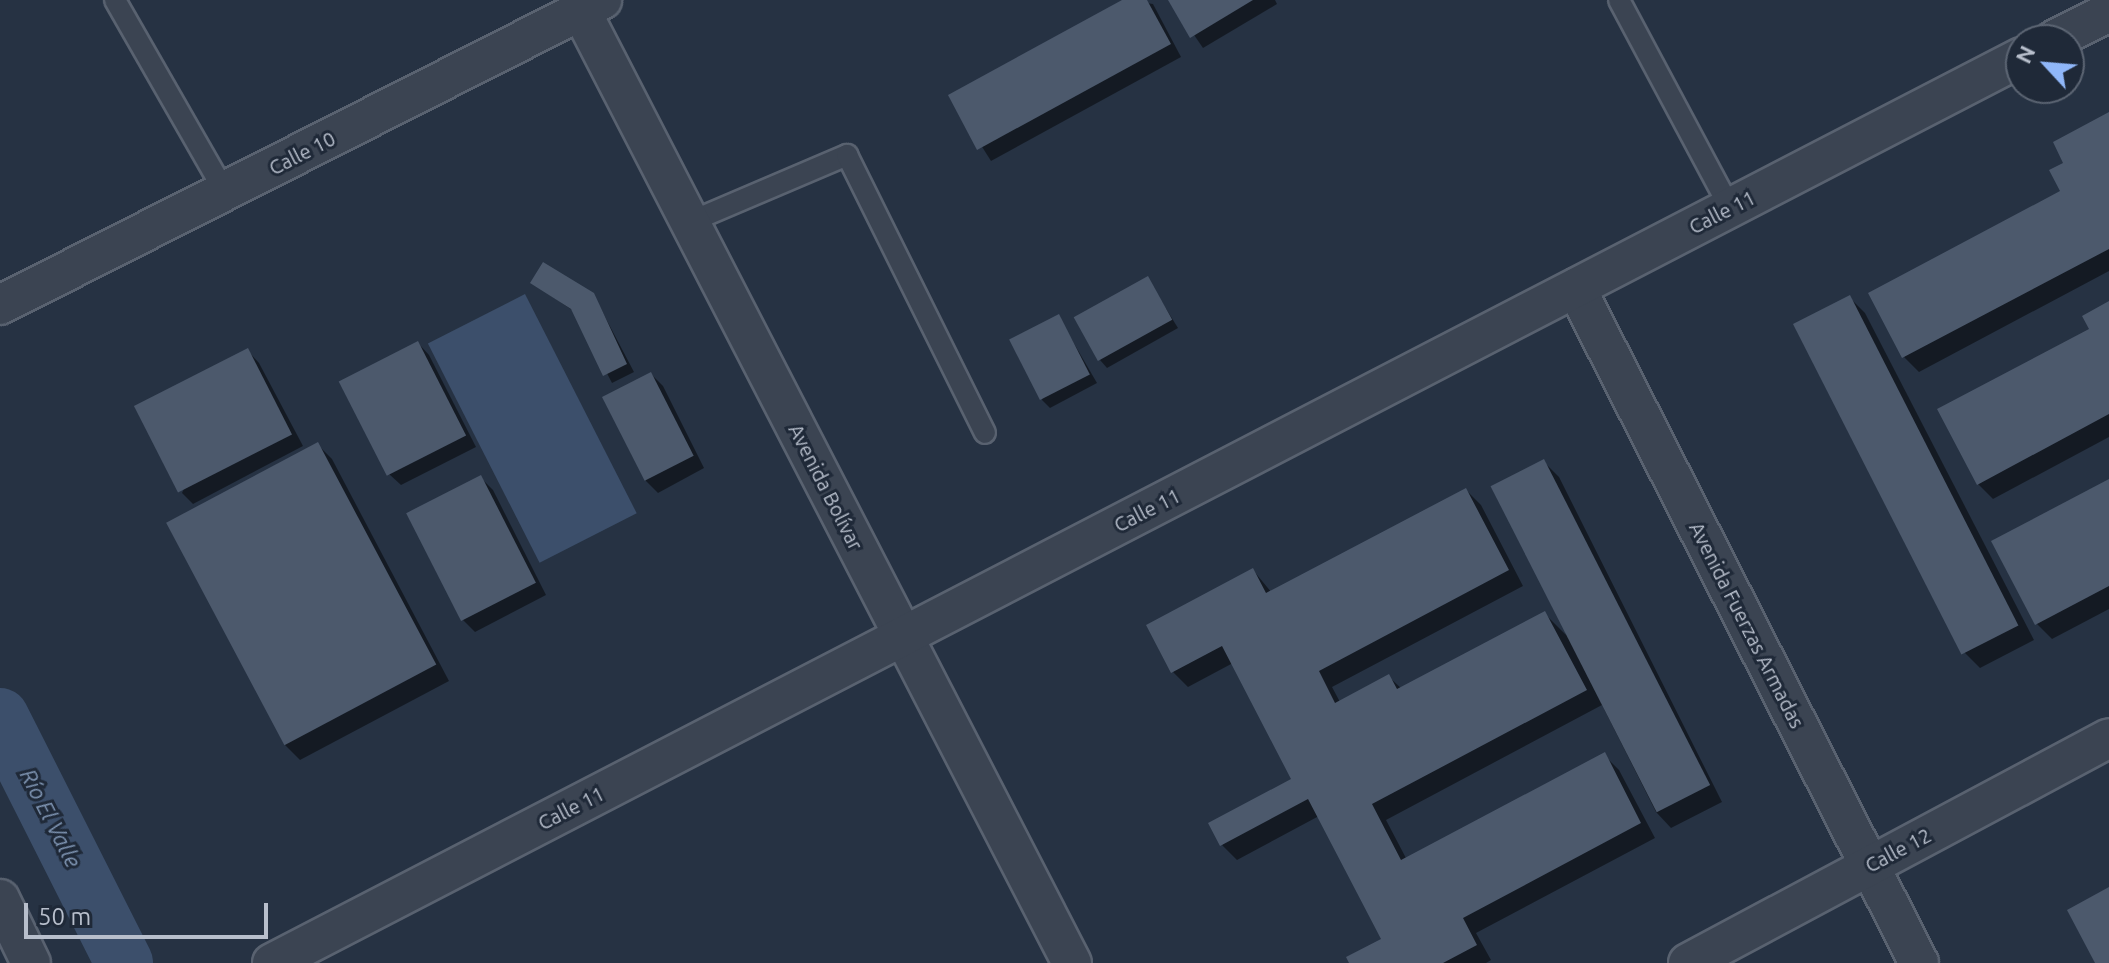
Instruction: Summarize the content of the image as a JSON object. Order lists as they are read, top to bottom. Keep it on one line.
{"streets":{"street":["Calle 10","Calle 11","Avenida Bolívar","Avenida Fuerzas Armadas","Calle 12"]},"crossings":[["Calle 10","Avenida Bolívar"],["Calle 11","Avenida Bolívar"],["Calle 11","Avenida Fuerzas Armadas"],["Avenida Fuerzas Armadas","Calle 12"]],"water":["Río El Valle"],"scale_bar":"50 m","north":"top left"}
